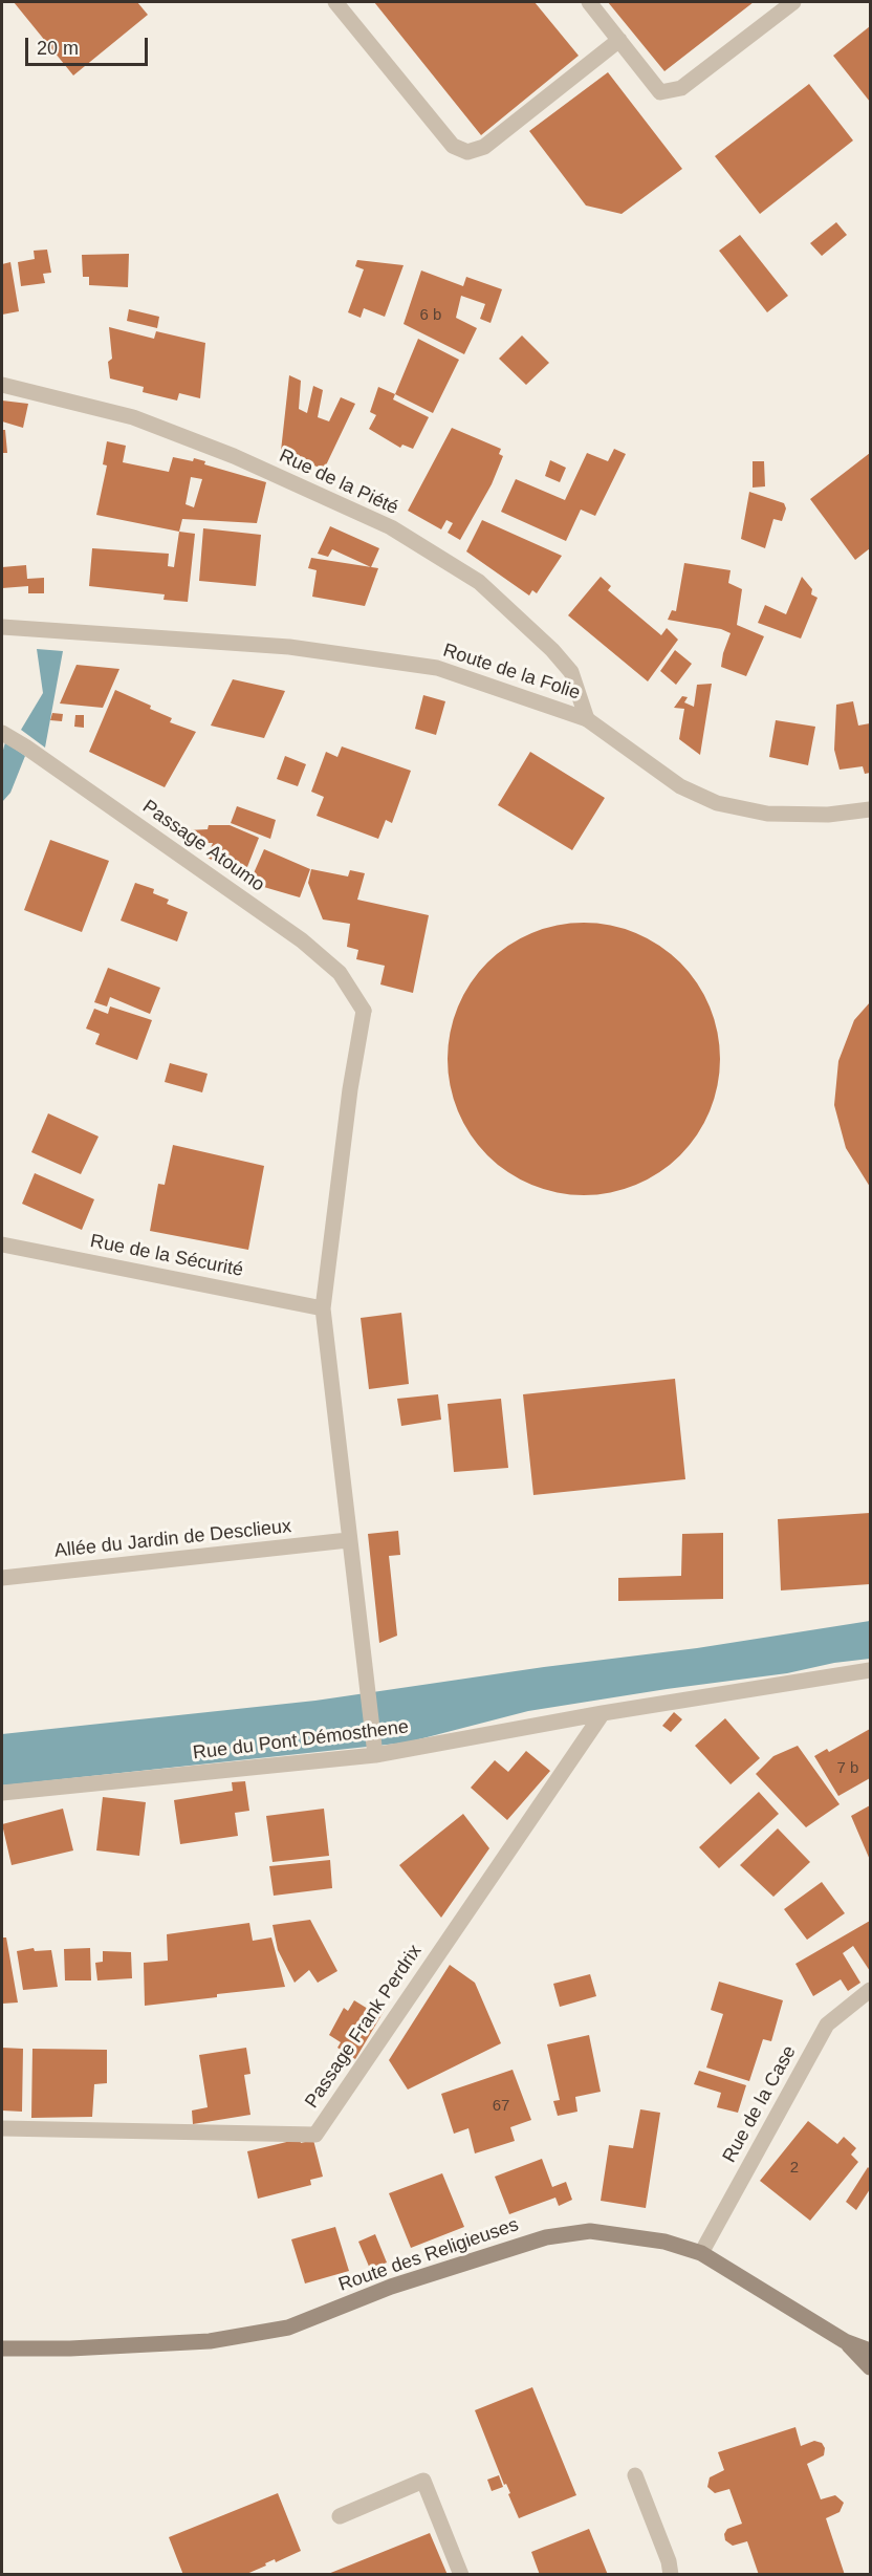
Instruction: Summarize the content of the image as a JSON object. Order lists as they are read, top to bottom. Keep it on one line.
{"streets":{"main road":["Route des Religieuses"],"street":["Rue de la Piété","Route de la Folie","Passage Atoumo","Rue de la Sécurité","Allée du Jardin de Desclieux","Rue du Pont Démosthene","Passage Frank Perdrix","Rue de la Case"]},"crossings":[["Rue de la Piété","Route de la Folie"],["Passage Atoumo","Rue de la Sécurité"],["Rue du Pont Démosthene","Passage Frank Perdrix"],["Rue de la Case","Route des Religieuses"]],"house_numbers":["6 b","7 b","67","2"],"scale_bar":"20 m"}
